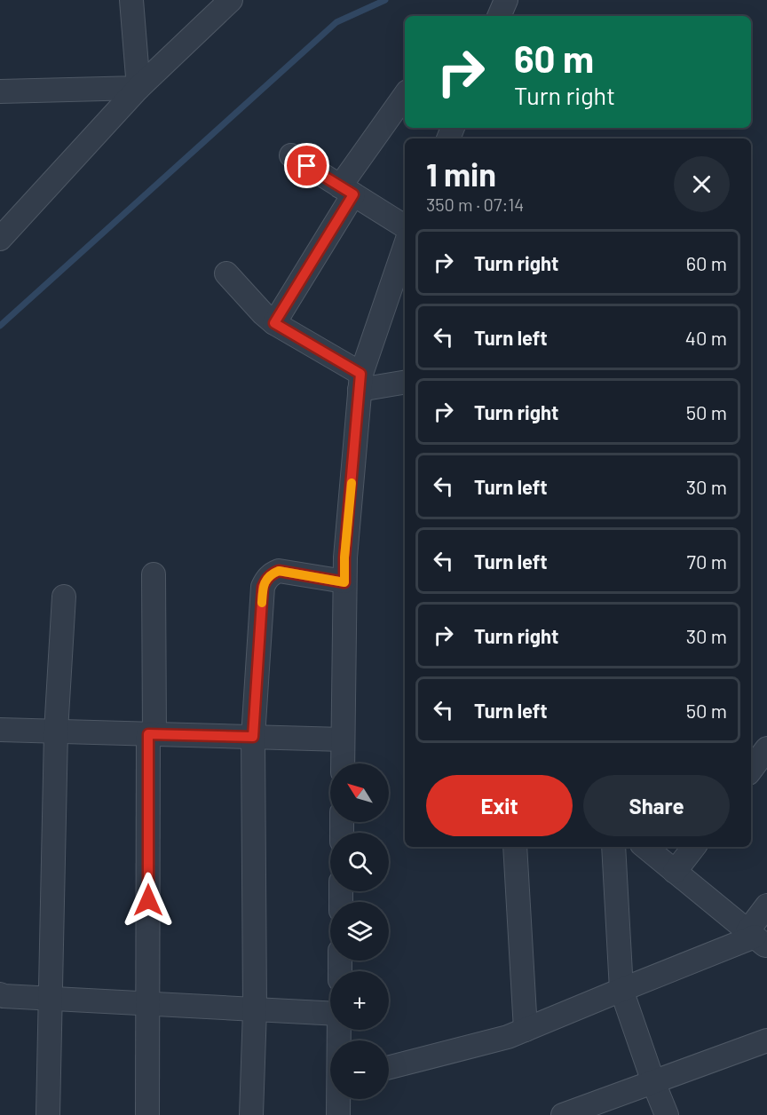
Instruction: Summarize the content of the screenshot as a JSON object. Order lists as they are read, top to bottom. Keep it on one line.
{"north":"top left","page":{"turn":["60 m","Turn right"],"heading":["1 min","350 m · 07:14"],"list":[{"name":"Turn right","value":"60 m"},{"name":"Turn left","value":"40 m"},{"name":"Turn right","value":"50 m"},{"name":"Turn left","value":"30 m"},{"name":"Turn left","value":"70 m"},{"name":"Turn right","value":"30 m"},{"name":"Turn left","value":"50 m"}],"map_buttons":["+","−"],"buttons":["Exit","Share"]}}
